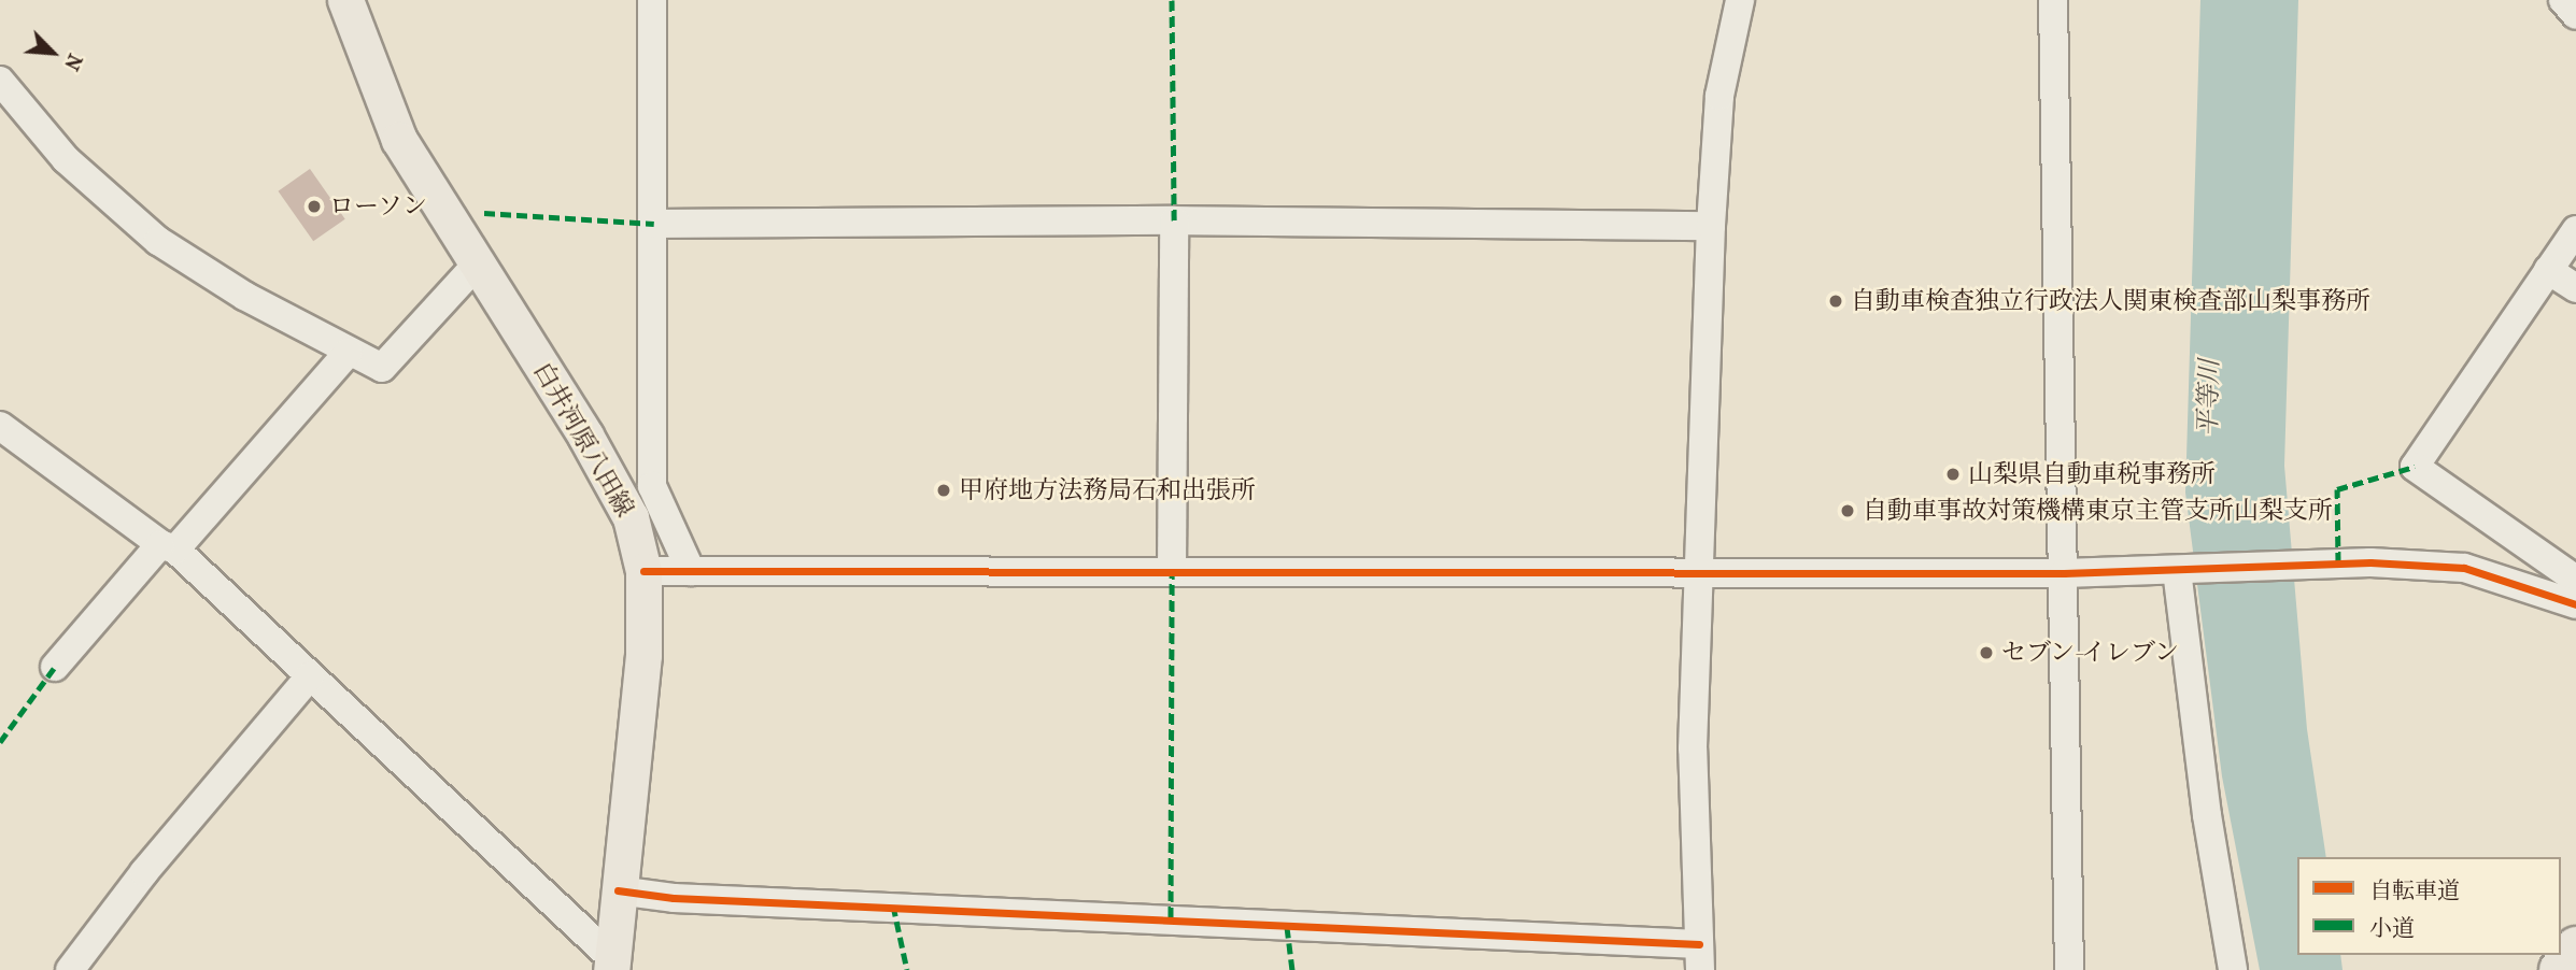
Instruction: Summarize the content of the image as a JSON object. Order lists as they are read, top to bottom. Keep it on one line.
{"streets":{"main road":["白井河原八田線"]},"water":["平等川"],"places":["ローソン","自動車検査独立行政法人関東検査部山梨事務所","山梨県自動車税事務所","甲府地方法務局石和出張所","自動車事故対策機構東京主管支所山梨支所","セブン-イレブン"],"legend":["自転車道","小道"],"north":"bottom right"}
